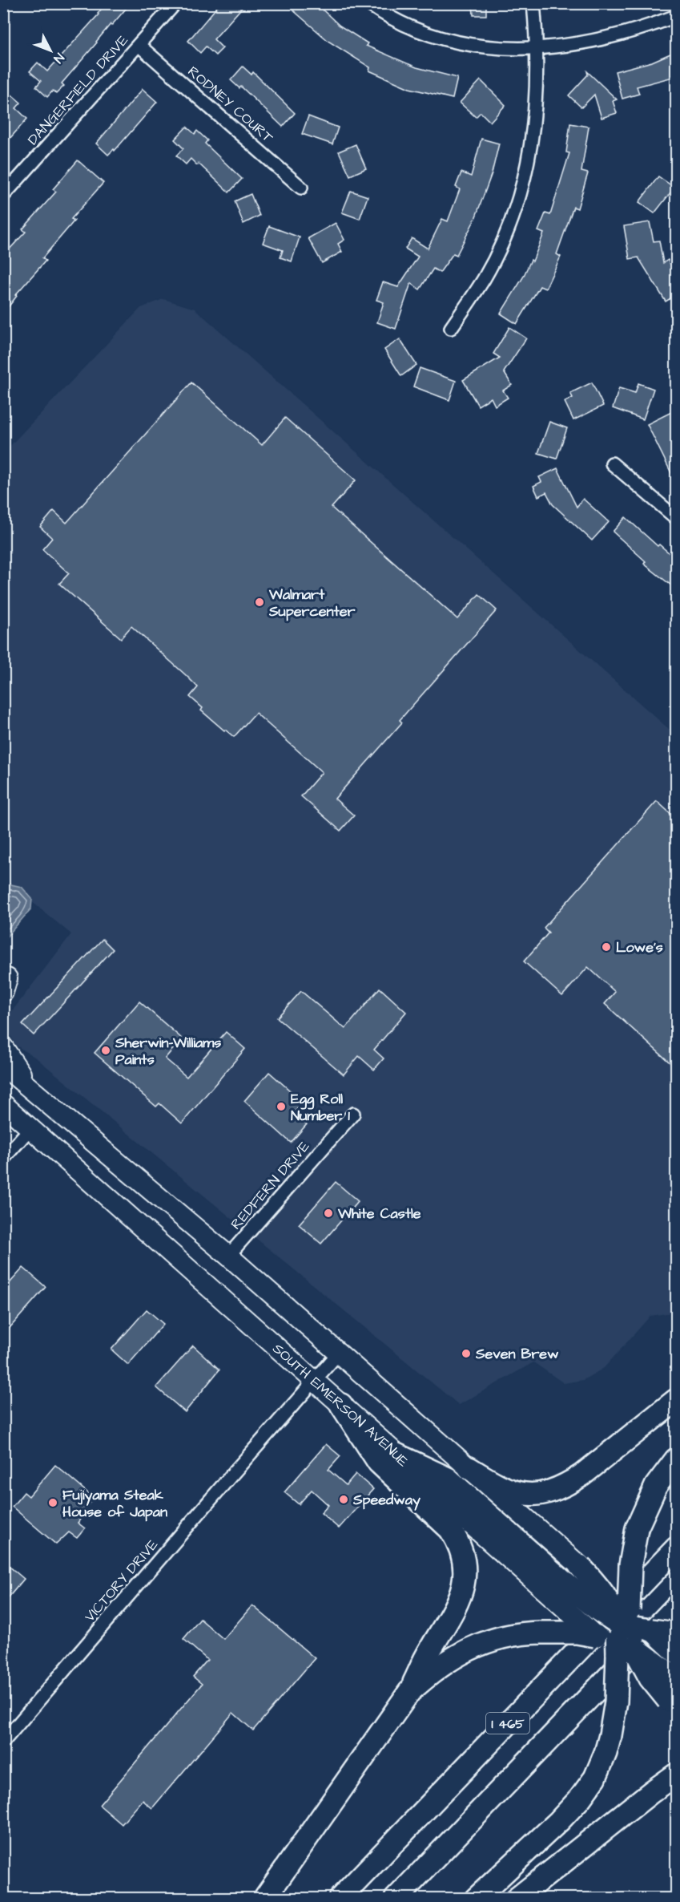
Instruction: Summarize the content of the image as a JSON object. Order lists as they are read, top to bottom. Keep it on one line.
{"streets":{"highway":["I 465"],"main road":["SOUTH EMERSON AVENUE"],"street":["DANGERFIELD DRIVE","RODNEY COURT","REDFERN DRIVE","VICTORY DRIVE"]},"crossings":[["DANGERFIELD DRIVE","RODNEY COURT"],["SOUTH EMERSON AVENUE","VICTORY DRIVE"]],"places":["Walmart Supercenter","Lowe's","Sherwin-Williams Paints","Egg Roll Number 1","White Castle","Seven Brew","Speedway","Fujiyama Steak House of Japan"],"north":"bottom right"}
